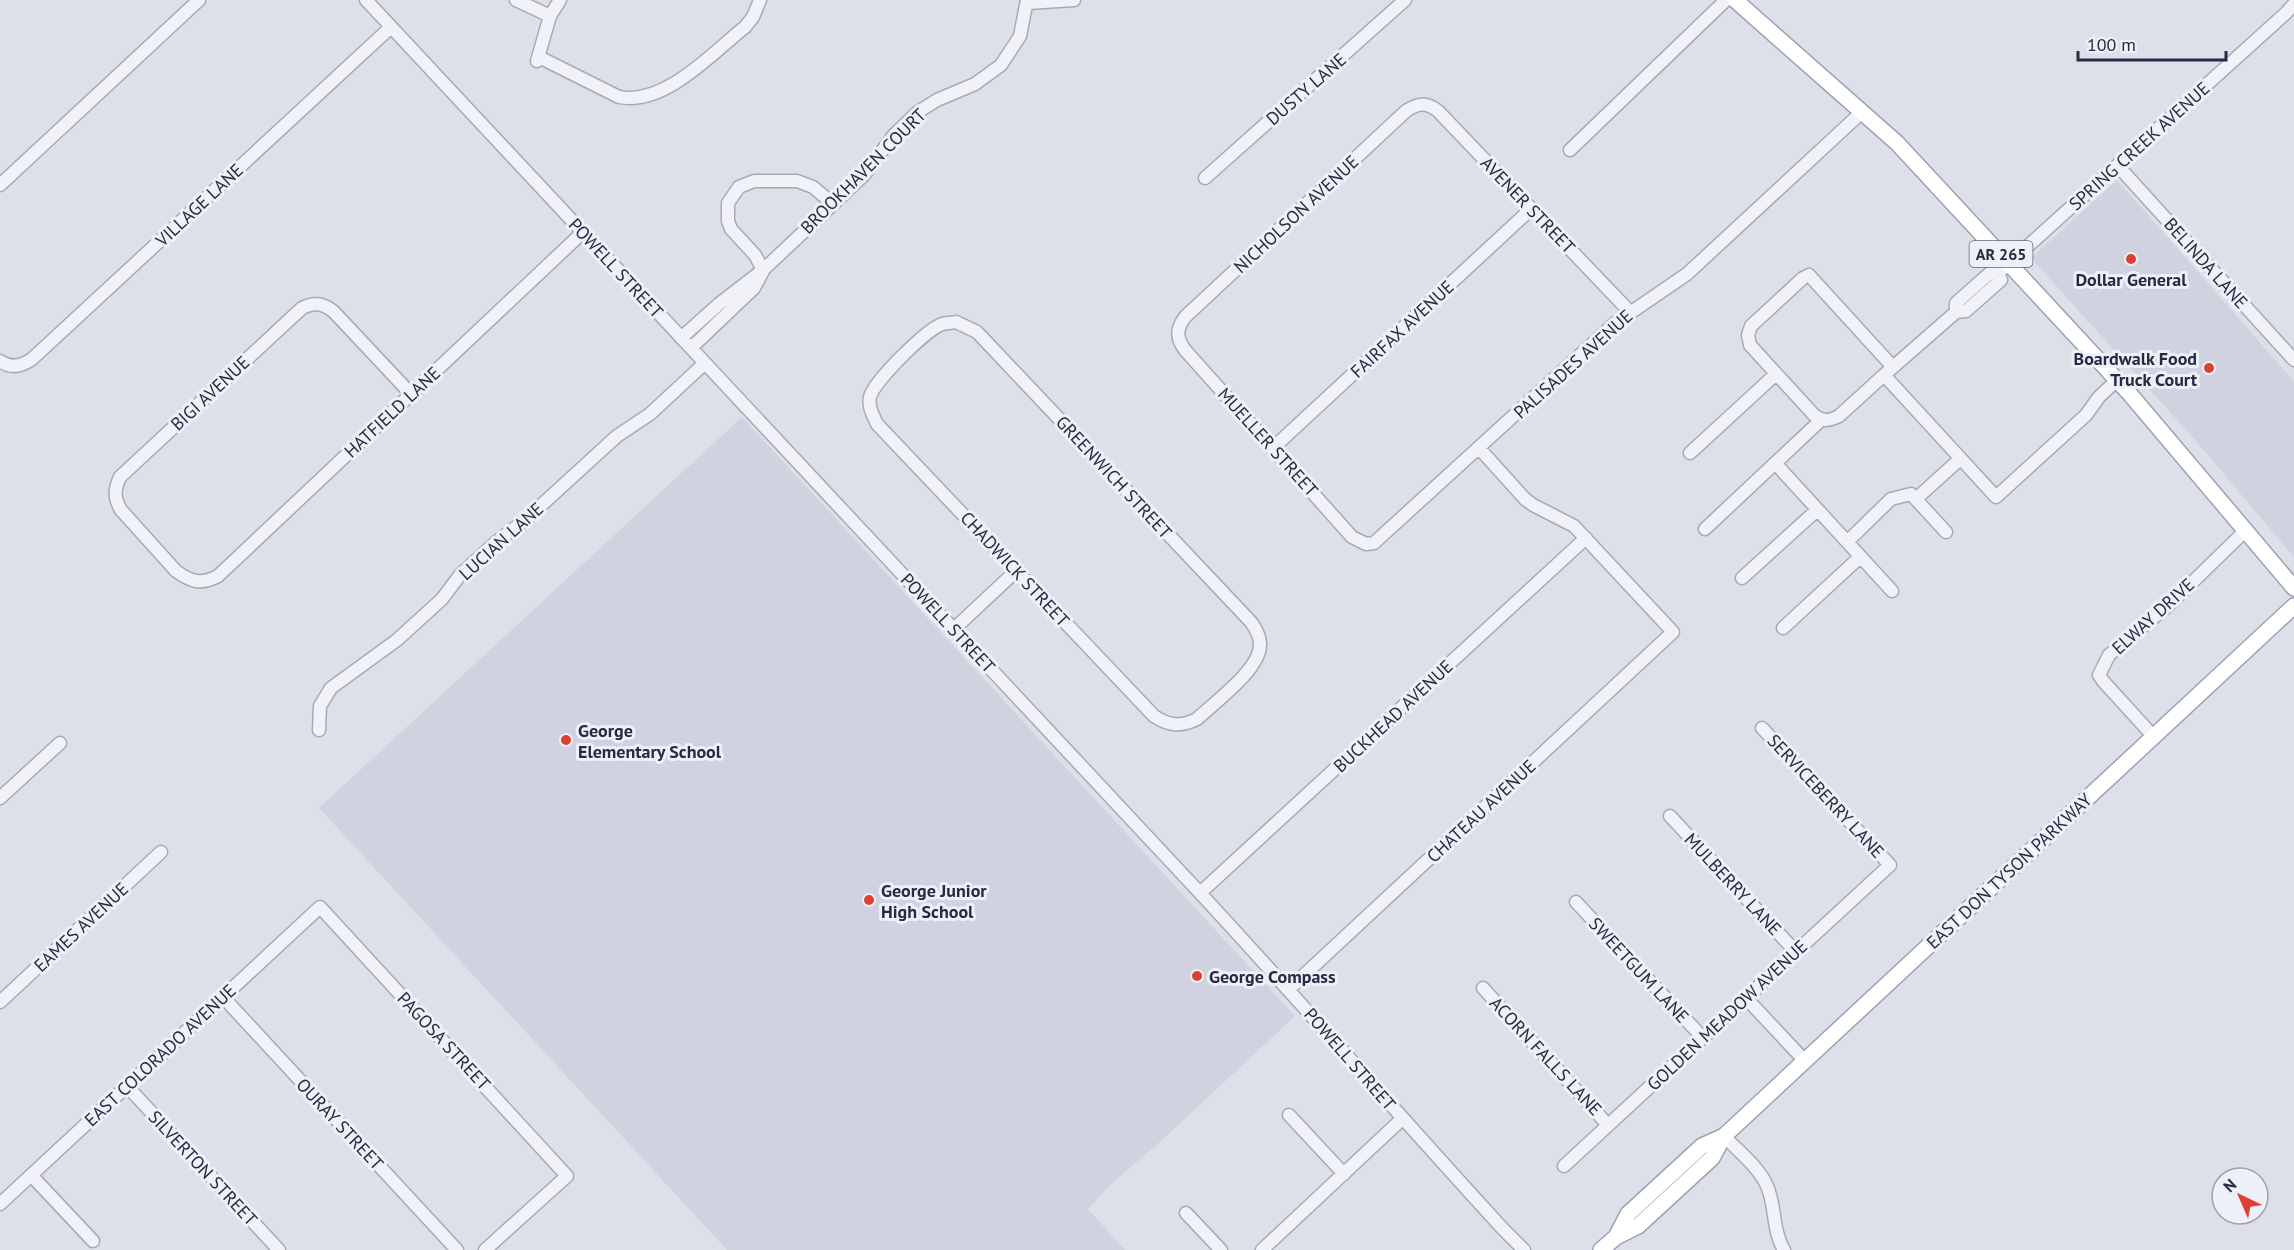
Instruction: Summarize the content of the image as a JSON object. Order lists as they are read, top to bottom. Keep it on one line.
{"streets":{"main road":["AR 265","EAST DON TYSON PARKWAY"],"street":["DUSTY LANE","SPRING CREEK AVENUE","BROOKHAVEN COURT","VILLAGE LANE","AVENER STREET","NICHOLSON AVENUE","BELINDA LANE","POWELL STREET","FAIRFAX AVENUE","PALISADES AVENUE","BIGI AVENUE","HATFIELD LANE","MUELLER STREET","GREENWICH STREET","LUCIAN LANE","CHADWICK STREET","ELWAY DRIVE","BUCKHEAD AVENUE","SERVICEBERRY LANE","CHATEAU AVENUE","MULBERRY LANE","EAMES AVENUE","SWEETGUM LANE","GOLDEN MEADOW AVENUE","PAGOSA STREET","EAST COLORADO AVENUE","ACORN FALLS LANE","OURAY STREET","SILVERTON STREET"]},"crossings":[["SPRING CREEK AVENUE","AR 265"],["SPRING CREEK AVENUE","BELINDA LANE"],["BROOKHAVEN COURT","POWELL STREET"],["VILLAGE LANE","POWELL STREET"],["AVENER STREET","NICHOLSON AVENUE"],["AVENER STREET","FAIRFAX AVENUE"],["AVENER STREET","PALISADES AVENUE"],["NICHOLSON AVENUE","MUELLER STREET"],["AR 265","PALISADES AVENUE"],["AR 265","ELWAY DRIVE"],["POWELL STREET","HATFIELD LANE"],["POWELL STREET","LUCIAN LANE"],["POWELL STREET","BUCKHEAD AVENUE"],["POWELL STREET","CHATEAU AVENUE"],["FAIRFAX AVENUE","MUELLER STREET"],["PALISADES AVENUE","MUELLER STREET"],["BIGI AVENUE","HATFIELD LANE"],["GREENWICH STREET","CHADWICK STREET"],["ELWAY DRIVE","EAST DON TYSON PARKWAY"],["BUCKHEAD AVENUE","CHATEAU AVENUE"],["SERVICEBERRY LANE","GOLDEN MEADOW AVENUE"],["MULBERRY LANE","GOLDEN MEADOW AVENUE"],["SWEETGUM LANE","GOLDEN MEADOW AVENUE"],["GOLDEN MEADOW AVENUE","ACORN FALLS LANE"],["PAGOSA STREET","EAST COLORADO AVENUE"],["EAST COLORADO AVENUE","OURAY STREET"],["EAST COLORADO AVENUE","SILVERTON STREET"]],"places":["Dollar General","Boardwalk Food Truck Court","George Elementary School","George Junior High School","George Compass"],"scale_bar":"100 m","north":"top left"}
